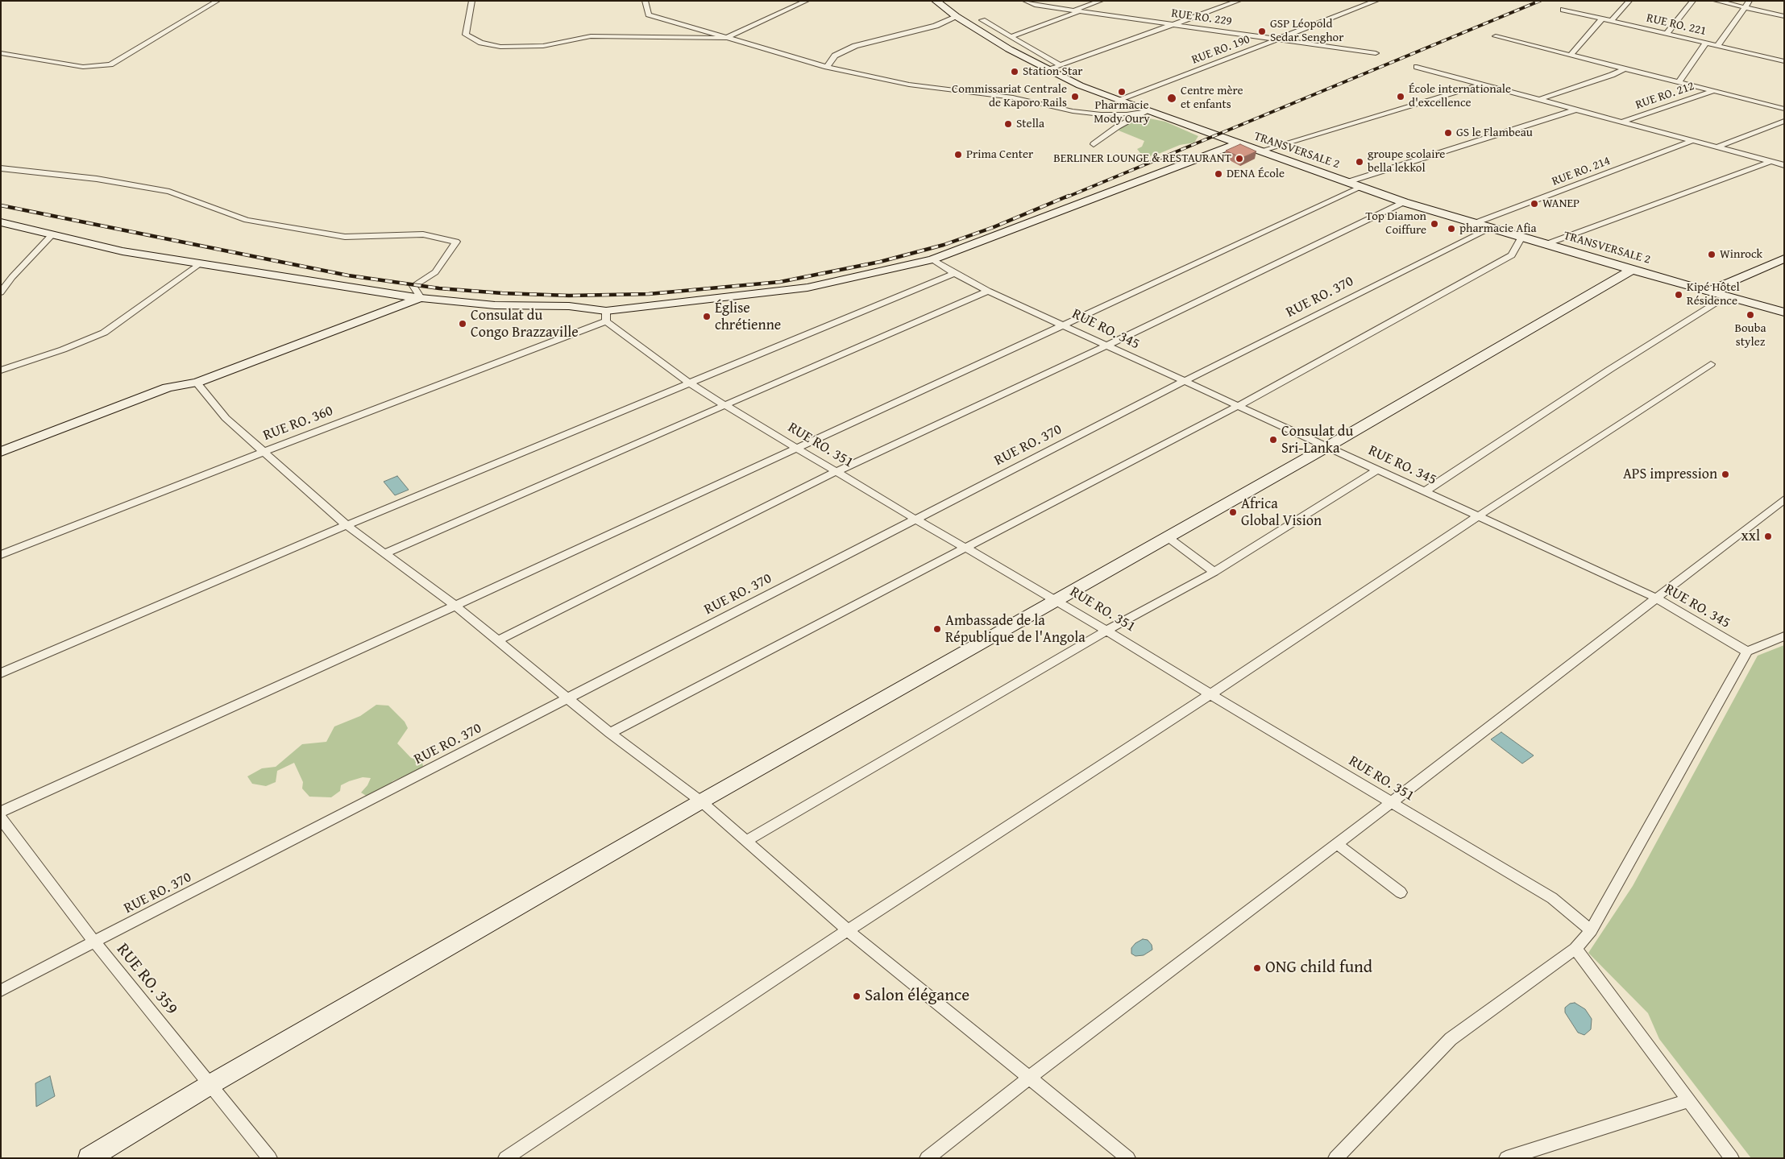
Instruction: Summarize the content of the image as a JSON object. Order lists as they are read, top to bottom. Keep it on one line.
{"streets":{"street":["RUE RO. 229","RUE RO. 221","RUE RO. 190","RUE RO. 212","TRANSVERSALE 2","RUE RO. 214","RUE RO. 370","RUE RO. 345","RUE RO. 360","RUE RO. 351","RUE RO. 359"]},"crossings":[["RUE RO. 229","RUE RO. 190"],["RUE RO. 190","TRANSVERSALE 2"],["TRANSVERSALE 2","RUE RO. 214"],["TRANSVERSALE 2","RUE RO. 370"],["RUE RO. 370","RUE RO. 345"],["RUE RO. 370","RUE RO. 351"],["RUE RO. 370","RUE RO. 359"],["RUE RO. 360","RUE RO. 351"]],"places":["GSP Léopold Sedar Senghor","Station Star","Pharmacie Mody Oury","Commissariat Centrale de Kaporo Rails","École internationale d'excellence","Centre mère et enfants","Stella","GS le Flambeau","Prima Center","BERLINER LOUNGE & RESTAURANT","groupe scolaire bella lekkol","DENA École","WANEP","Top Diamon Coiffure","pharmacie Afia","Winrock","Kipé Hôtel Résidence","Bouba stylez","Église chrétienne","Consulat du Congo Brazzaville","Consulat du Sri-Lanka","APS impression","Africa Global Vision","xxl","Ambassade de la République de l'Angola","ONG child fund","Salon élégance"]}
